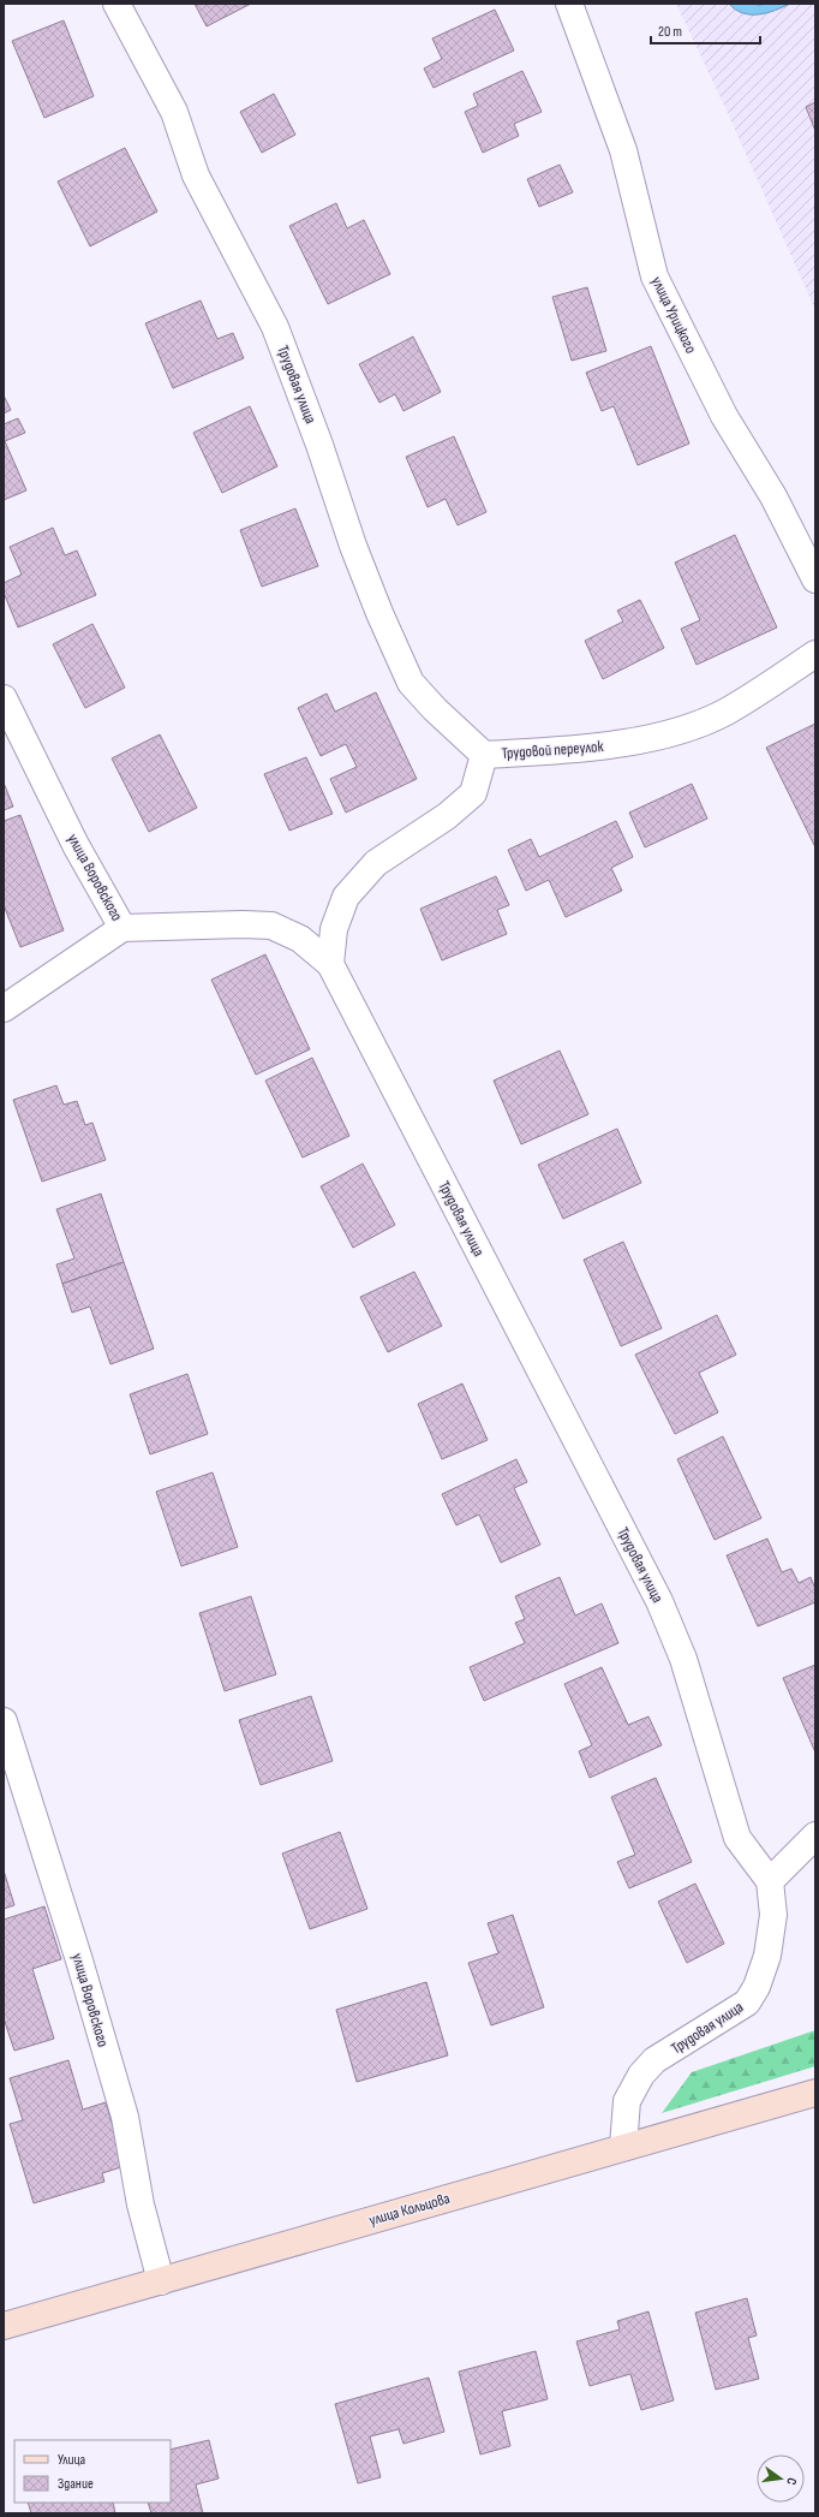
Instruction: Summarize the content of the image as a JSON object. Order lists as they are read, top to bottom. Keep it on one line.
{"streets":{"main road":["улица Кольцова"],"street":["улица Урицкого","Трудовая улица","Трудовой переулок","улица Воровского"]},"crossings":[["Трудовая улица","Трудовой переулок"],["Трудовая улица","улица Кольцова"],["улица Воровского","улица Кольцова"]],"legend":["Улица","Здание"],"scale_bar":"20 m","north":"right"}
